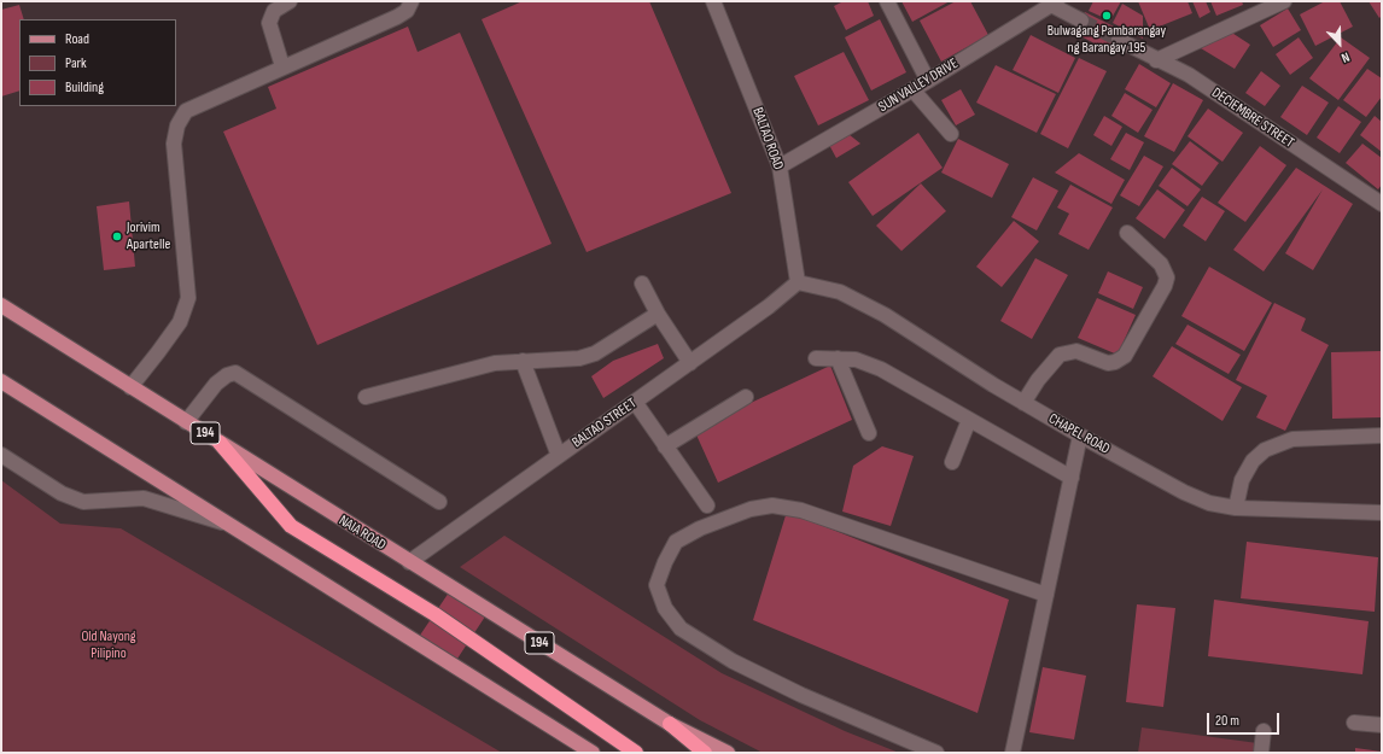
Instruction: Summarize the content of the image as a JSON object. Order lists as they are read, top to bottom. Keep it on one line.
{"streets":{"main road":["194","NAIA ROAD"],"street":["SUN VALLEY DRIVE","DECIEMBRE STREET","BALTAO ROAD","BALTAO STREET","CHAPEL ROAD"]},"crossings":[["SUN VALLEY DRIVE","BALTAO ROAD"],["BALTAO ROAD","BALTAO STREET"],["BALTAO ROAD","CHAPEL ROAD"],["BALTAO STREET","CHAPEL ROAD"],["BALTAO STREET","NAIA ROAD"]],"parks":["Old Nayong Pilipino"],"places":["Bulwagang Pambarangay ng Barangay 195","Jorivim Apartelle"],"legend":["Road","Park","Building"],"scale_bar":"20 m","north":"bottom right"}
